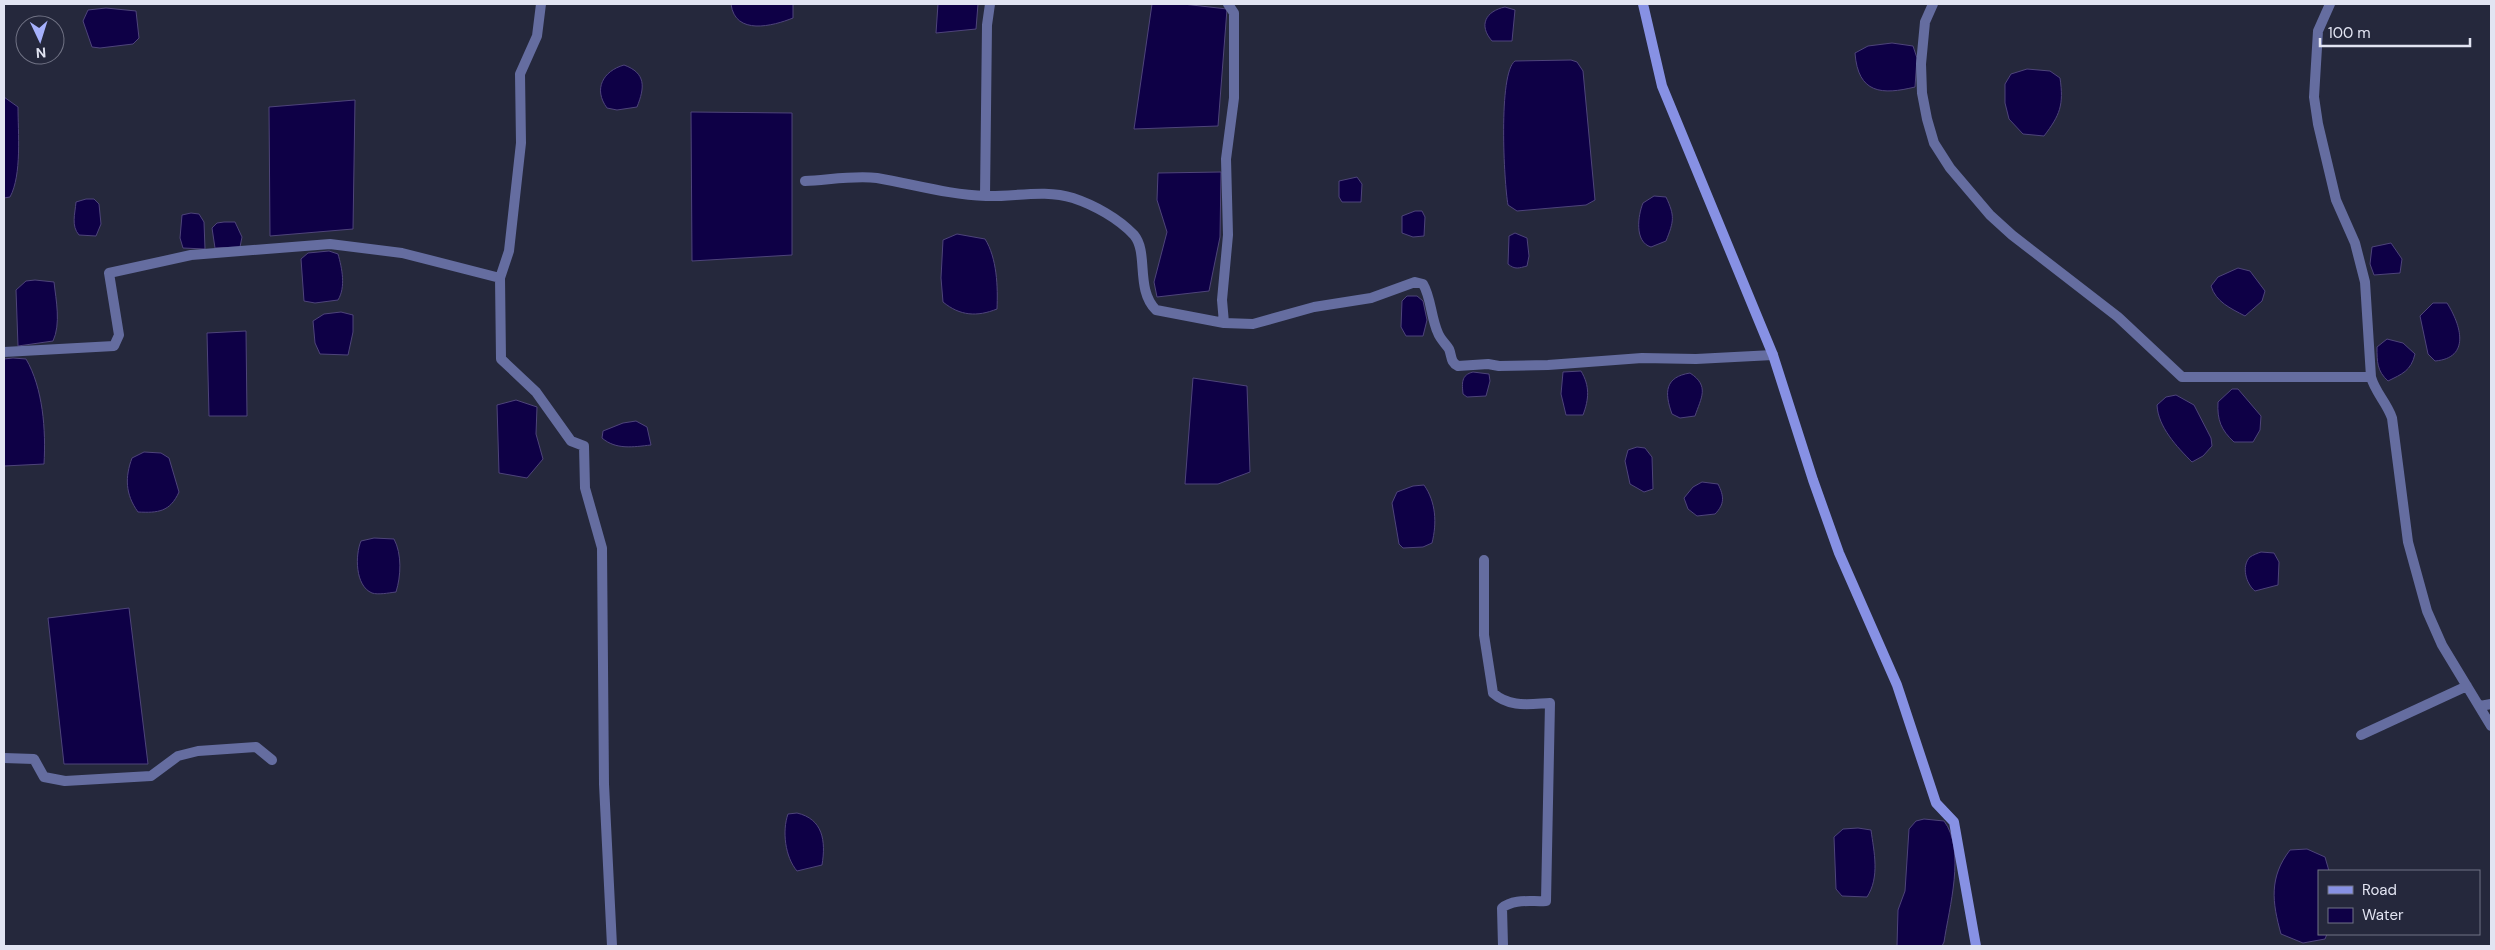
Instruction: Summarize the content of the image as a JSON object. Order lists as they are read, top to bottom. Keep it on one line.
{"legend":["Road","Water"],"scale_bar":"100 m","north":"bottom"}
